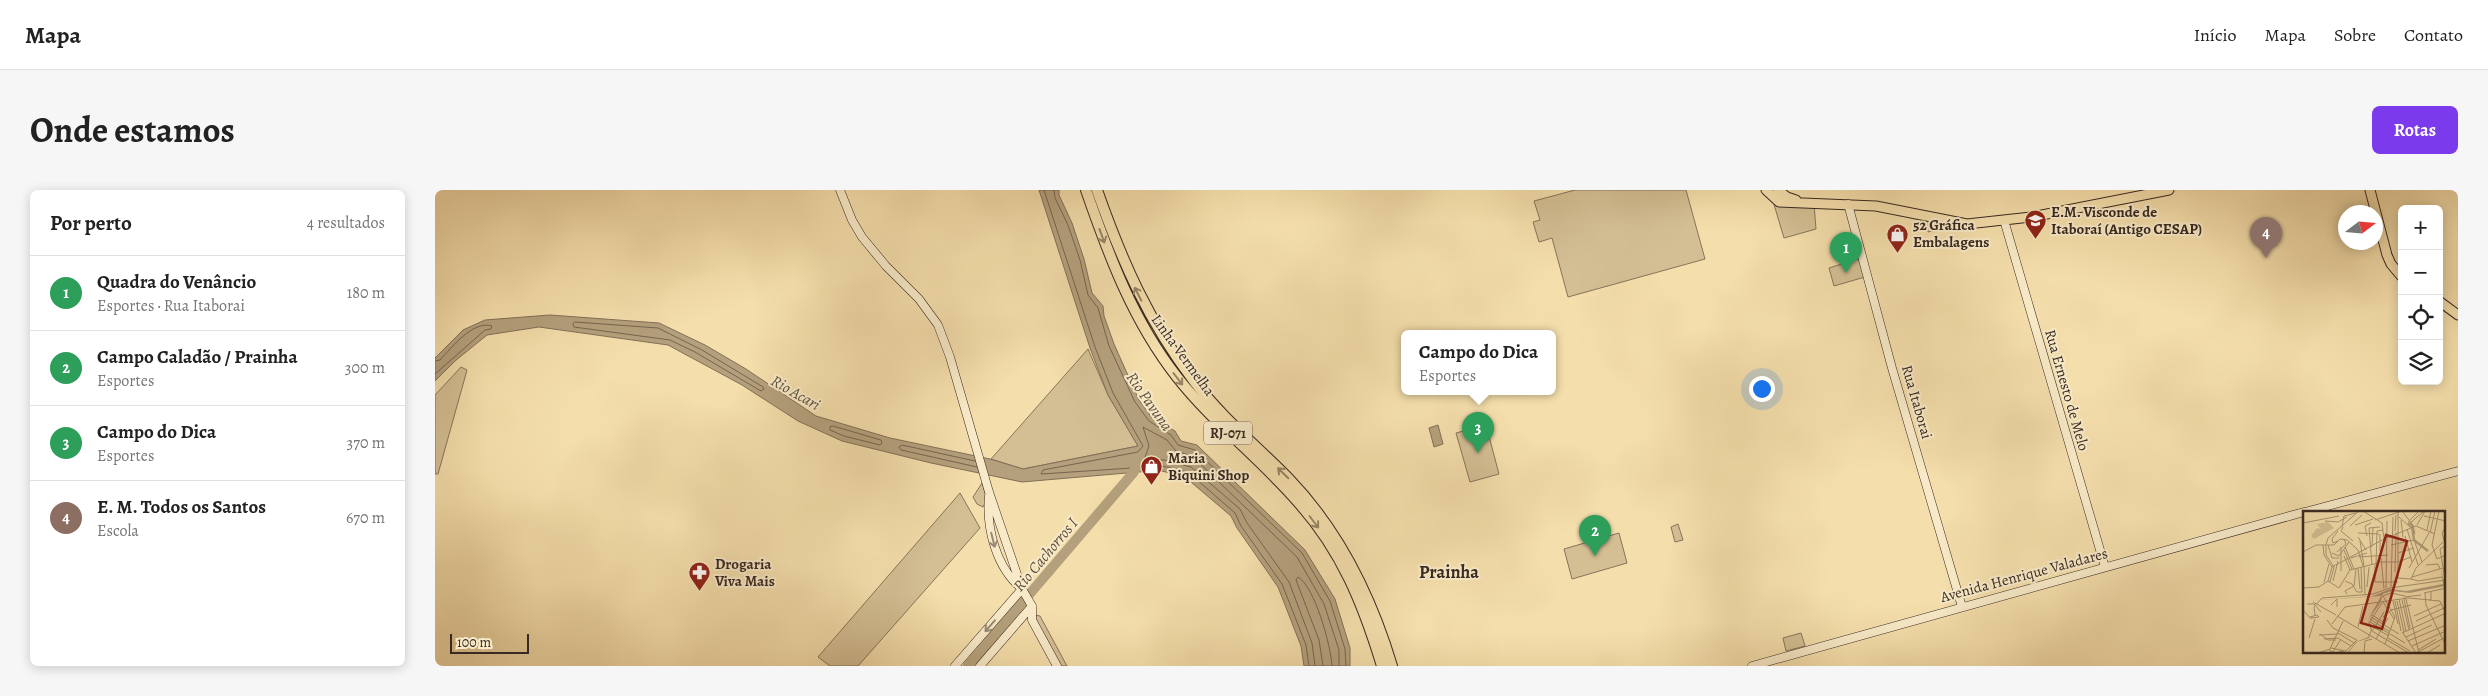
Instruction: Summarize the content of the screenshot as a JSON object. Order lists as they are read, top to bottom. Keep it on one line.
{"streets":{"highway":["Linha Vermelha","RJ-071"],"street":["Rua Ernesto de Melo","Rua Itaborai","Avenida Henrique Valadares"]},"crossings":[["Rua Ernesto de Melo","Avenida Henrique Valadares"],["Rua Itaborai","Avenida Henrique Valadares"]],"districts":["Prainha"],"water":["Rio Acari","Rio Pavuna","Rio Cachorros I"],"places":{"school or university":["E.M. Visconde de Itaboraí (Antigo CESAP)"],"shop":["52 Gráfica Embalagens","Maria Biquini Shop"],"pharmacy":["Drogaria Viva Mais"]},"scale_bar":"100 m","north":"right","page":{"header":"Mapa","nav":["Início","Mapa","Sobre","Contato"],"title":"Onde estamos","buttons":"Rotas","heading":["Por perto","4 resultados"],"map_buttons":["+","−"],"pins":["4","1","3","2"],"list":[{"mark":"1","name":"Quadra do Venâncio","note":"Esportes · Rua Itaborai","value":"180 m"},{"mark":"2","name":"Campo Caladão / Prainha","note":"Esportes","value":"300 m"},{"mark":"3","name":"Campo do Dica","note":"Esportes","value":"370 m"},{"mark":"4","name":"E. M. Todos os Santos","note":"Escola","value":"670 m"}],"popup":["Campo do Dica","Esportes"],"scale":"100 m"}}
